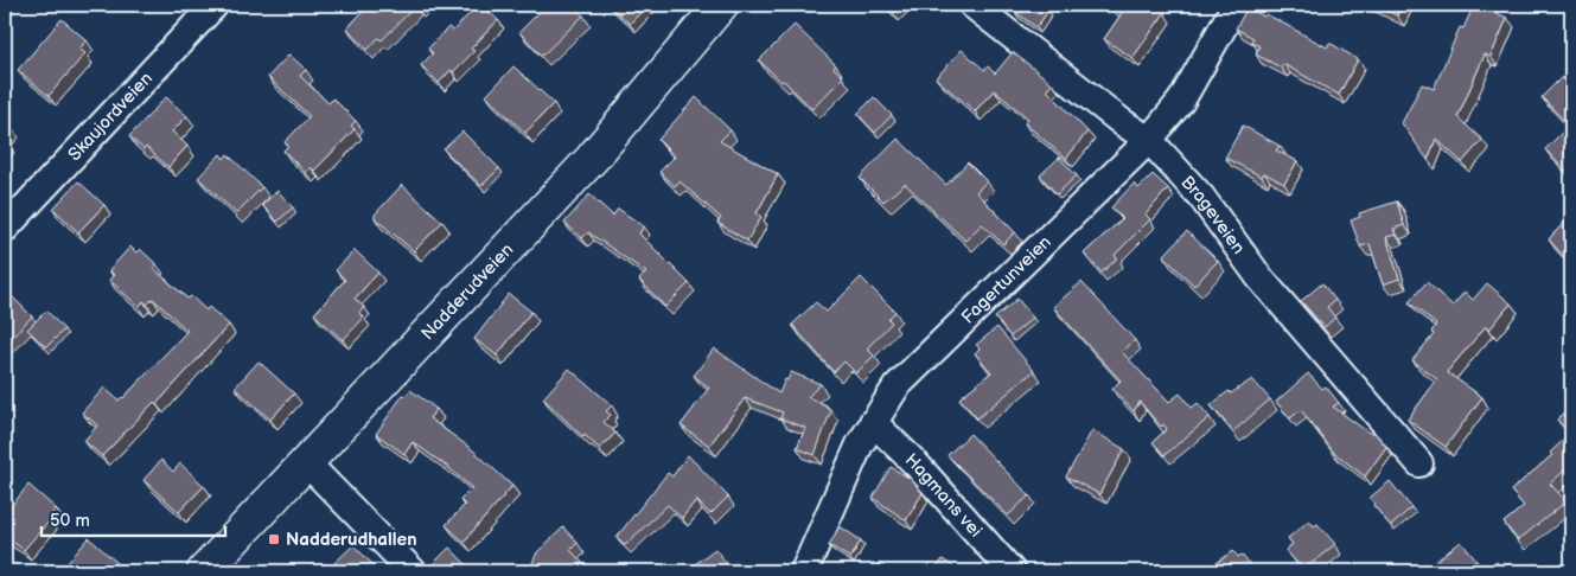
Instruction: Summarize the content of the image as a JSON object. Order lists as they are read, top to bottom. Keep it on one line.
{"streets":{"main road":["Nadderudveien"],"street":["Skaujordveien","Brageveien","Fagertunveien","Hagmans vei"]},"crossings":[["Brageveien","Fagertunveien"],["Fagertunveien","Hagmans vei"]],"places":{"transit":["Nadderudhallen"]},"scale_bar":"50 m"}
